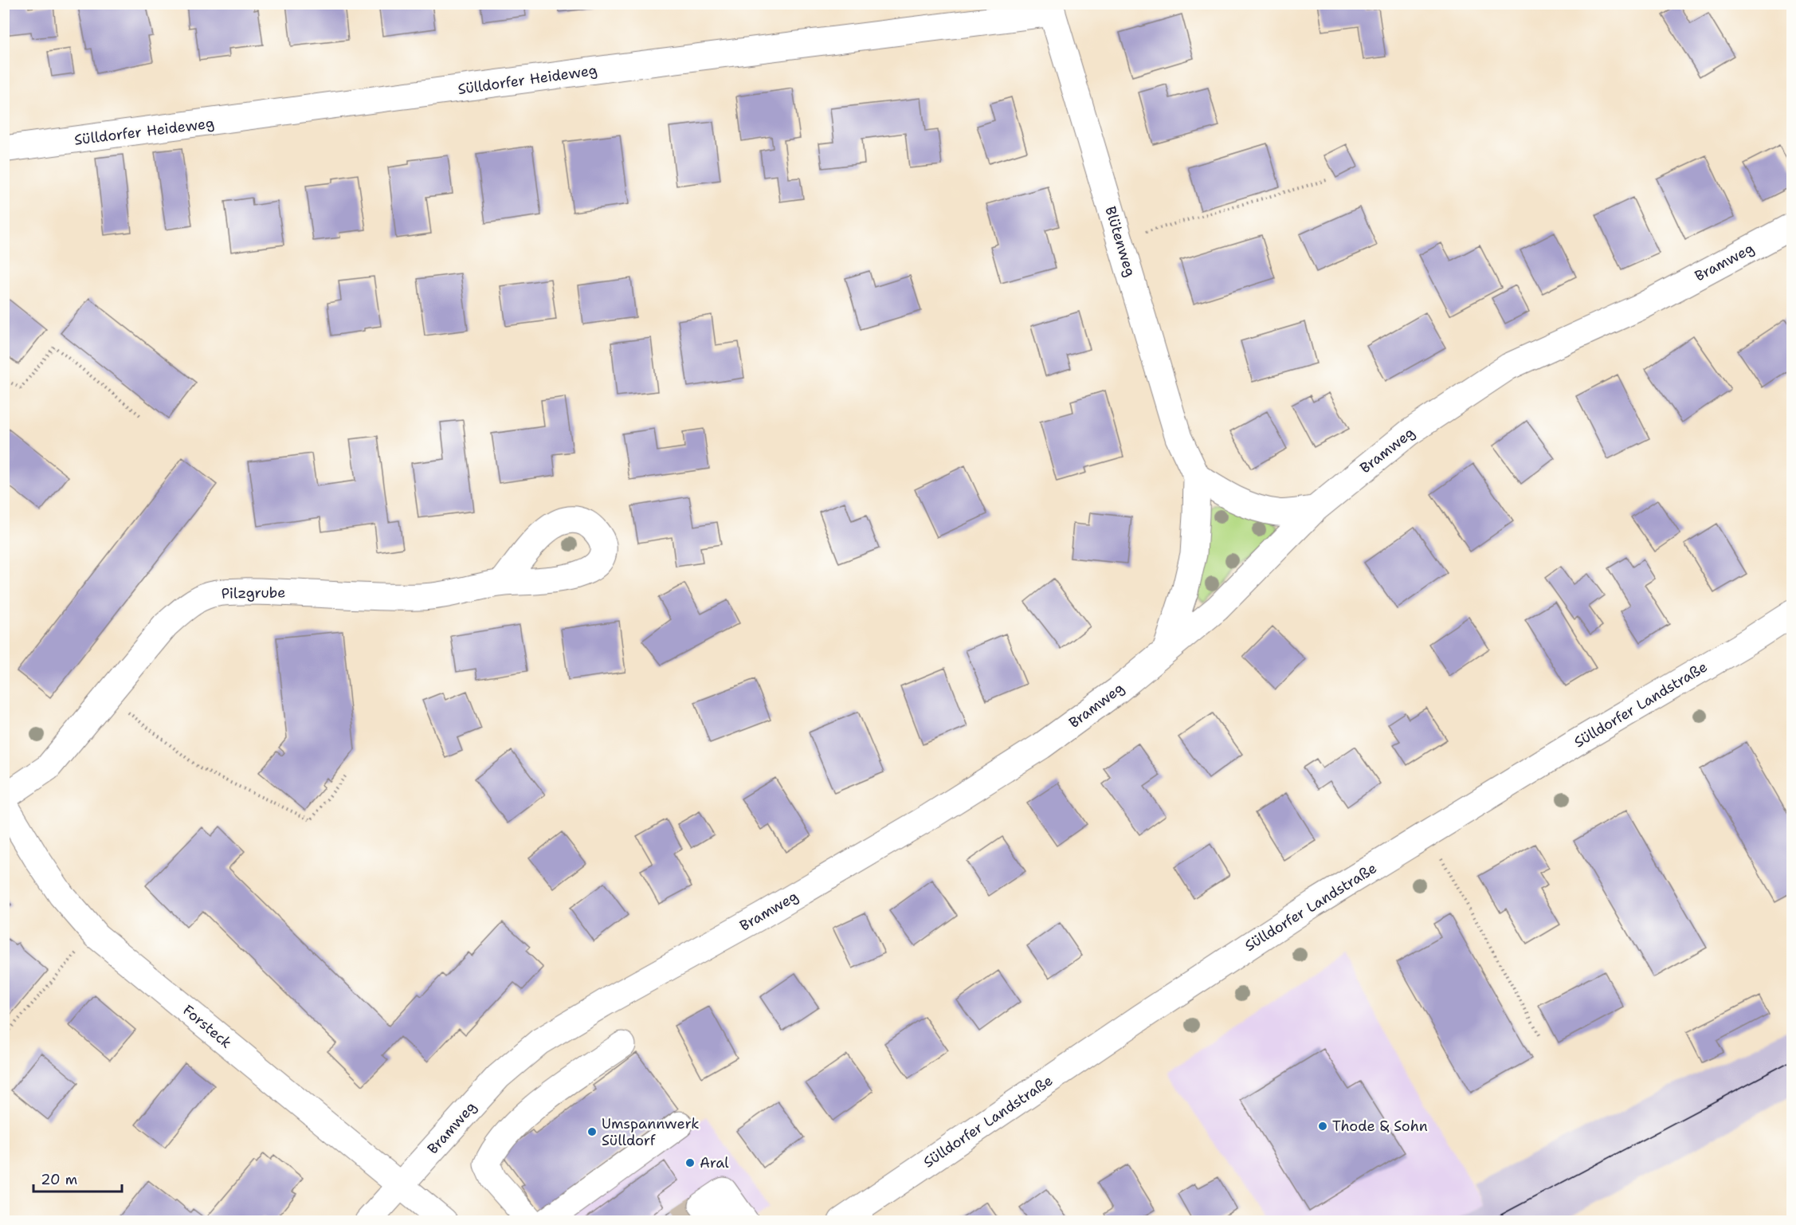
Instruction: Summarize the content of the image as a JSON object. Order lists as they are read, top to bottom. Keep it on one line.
{"streets":{"street":["Sülldorfer Heideweg","Blütenweg","Bramweg","Pilzgrube","Sülldorfer Landstraße","Forsteck"]},"crossings":[["Sülldorfer Heideweg","Blütenweg"],["Blütenweg","Bramweg"],["Bramweg","Forsteck"]],"places":["Thode & Sohn","Umspannwerk Sülldorf","Aral"],"scale_bar":"20 m"}
